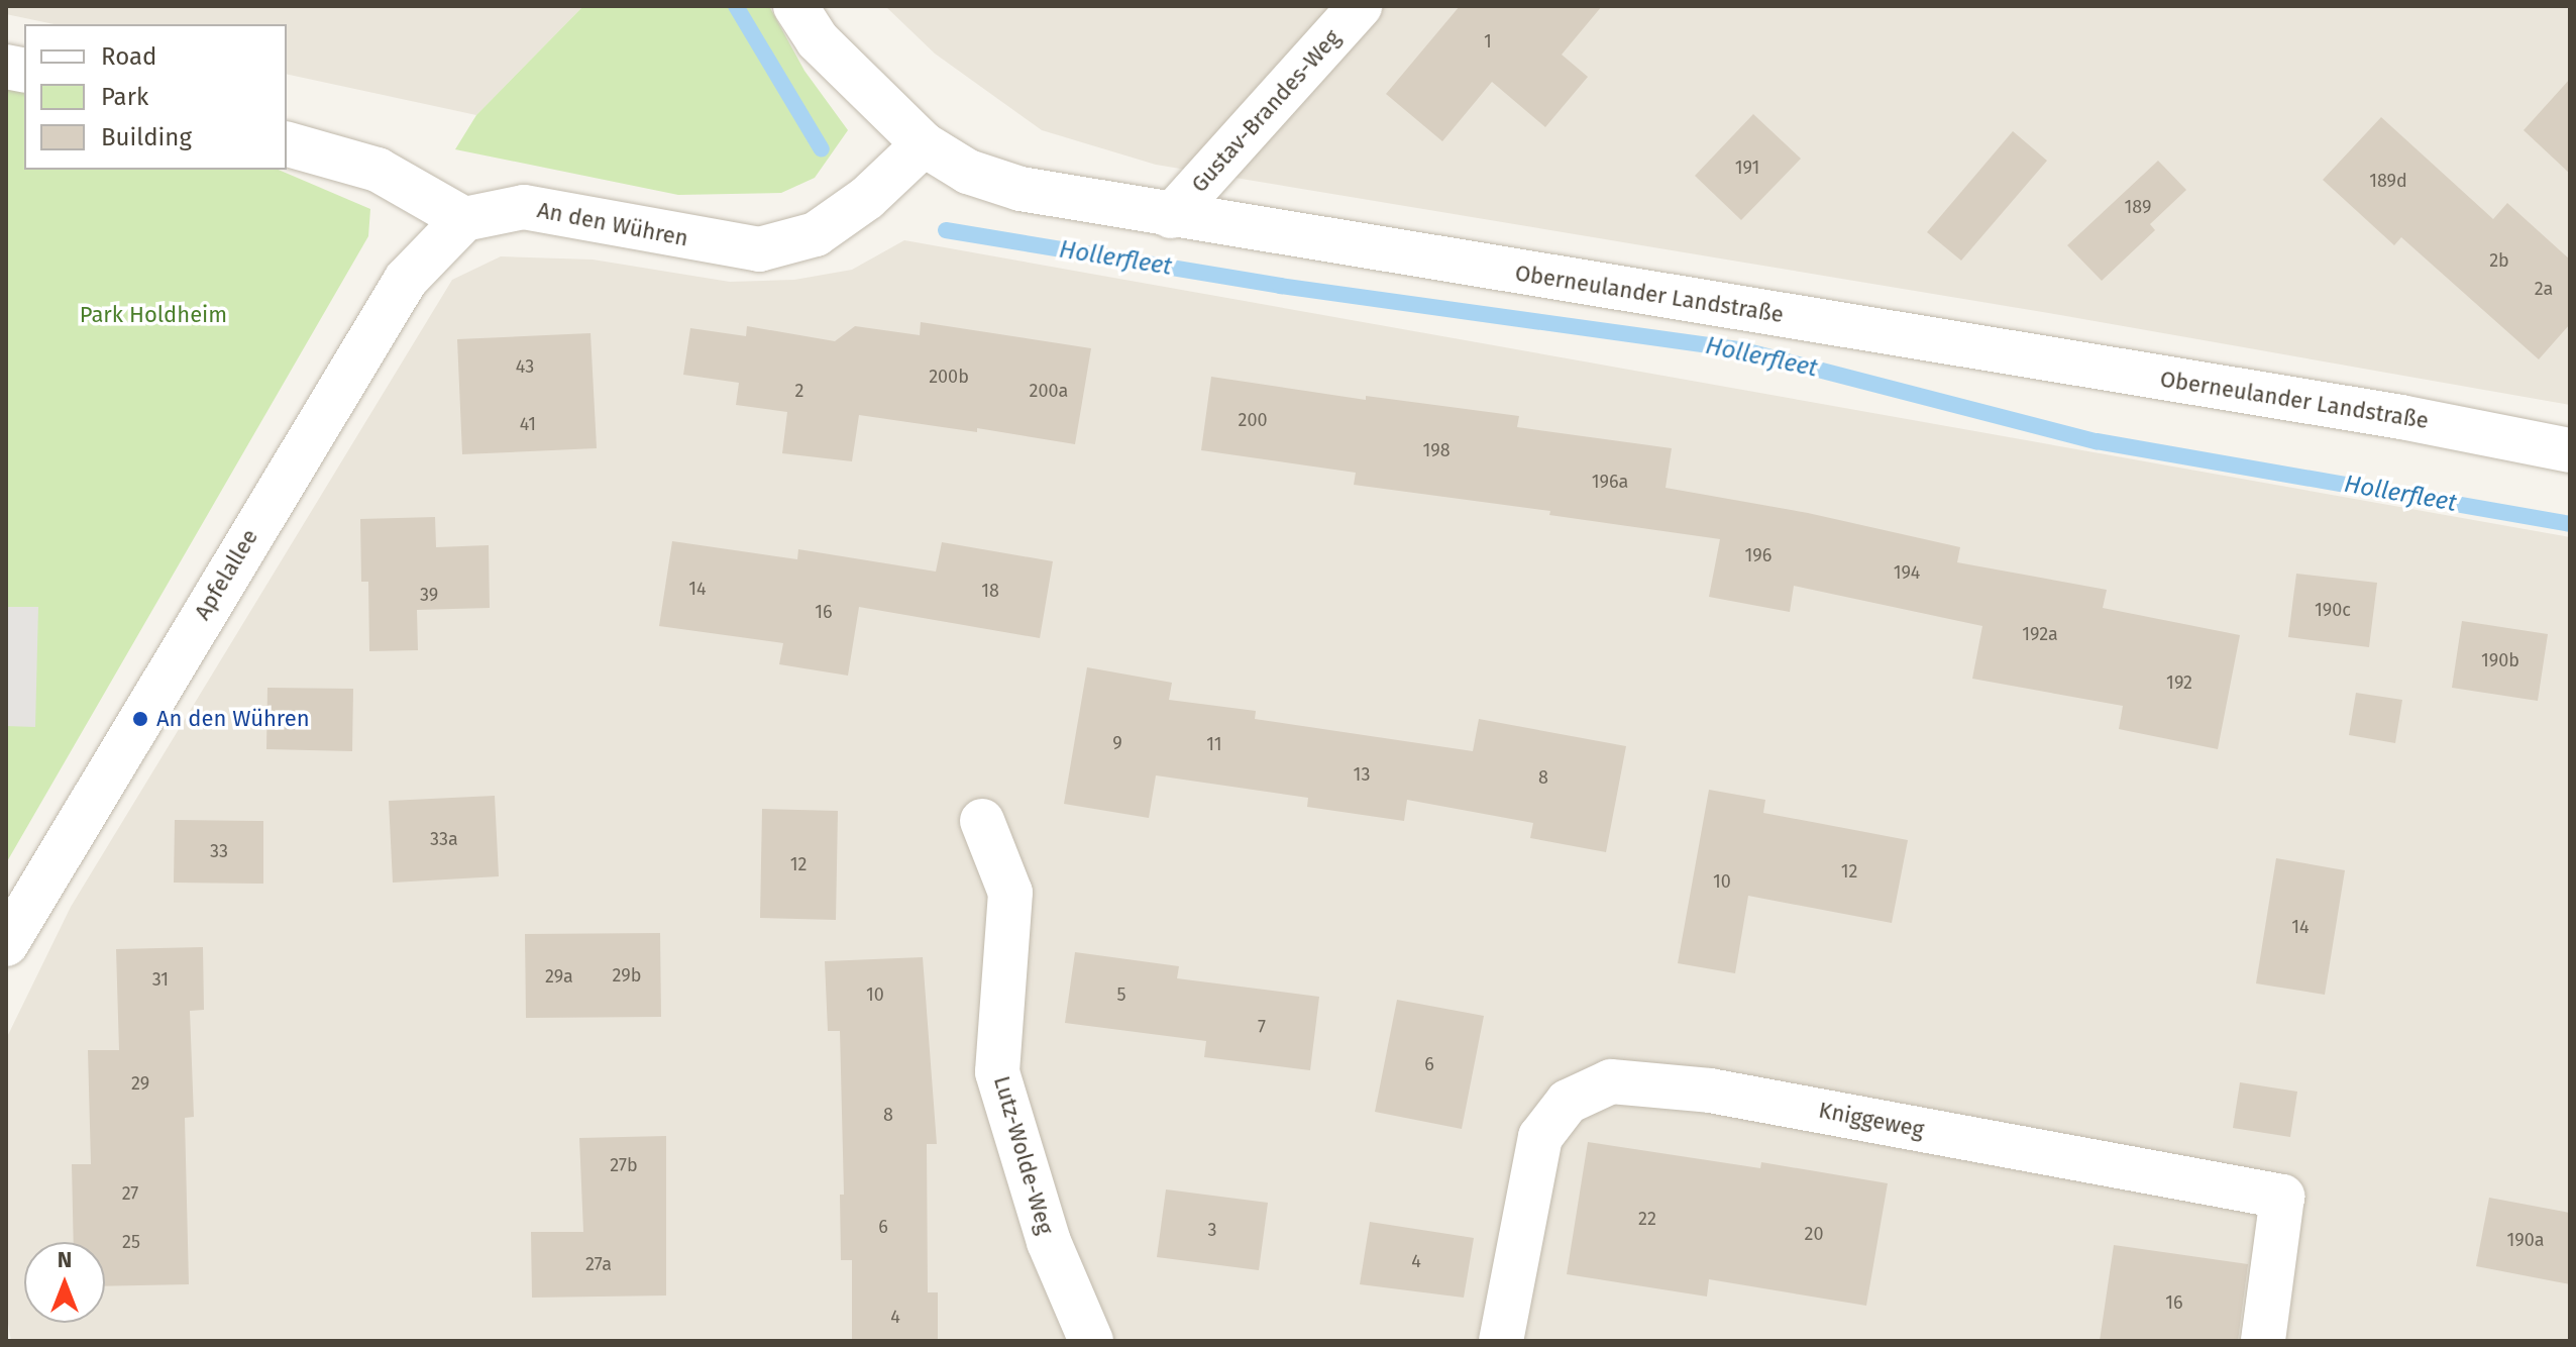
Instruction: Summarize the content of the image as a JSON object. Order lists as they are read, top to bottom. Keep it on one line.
{"streets":{"street":["Gustav-Brandes-Weg","An den Wühren","Oberneulander Landstraße","Apfelallee","Kniggeweg","Lutz-Wolde-Weg"]},"crossings":[["Gustav-Brandes-Weg","Oberneulander Landstraße"],["An den Wühren","Oberneulander Landstraße"],["An den Wühren","Apfelallee"]],"water":["Hollerfleet"],"parks":["Park Holdheim"],"places":["An den Wühren"],"house_numbers":["1","191","189d","189","2b","2a","43","200b","2","200a","200","41","198","196a","196","194","14","18","39","190c","16","192a","190b","192","9","11","13","8","33a","33","12","12","10","14","29b","29a","31","10","5","7","6","29","8","27b","27","22","6","3","20","190a","25","4","27a","16","4"],"legend":["Road","Park","Building"],"north":"top"}
